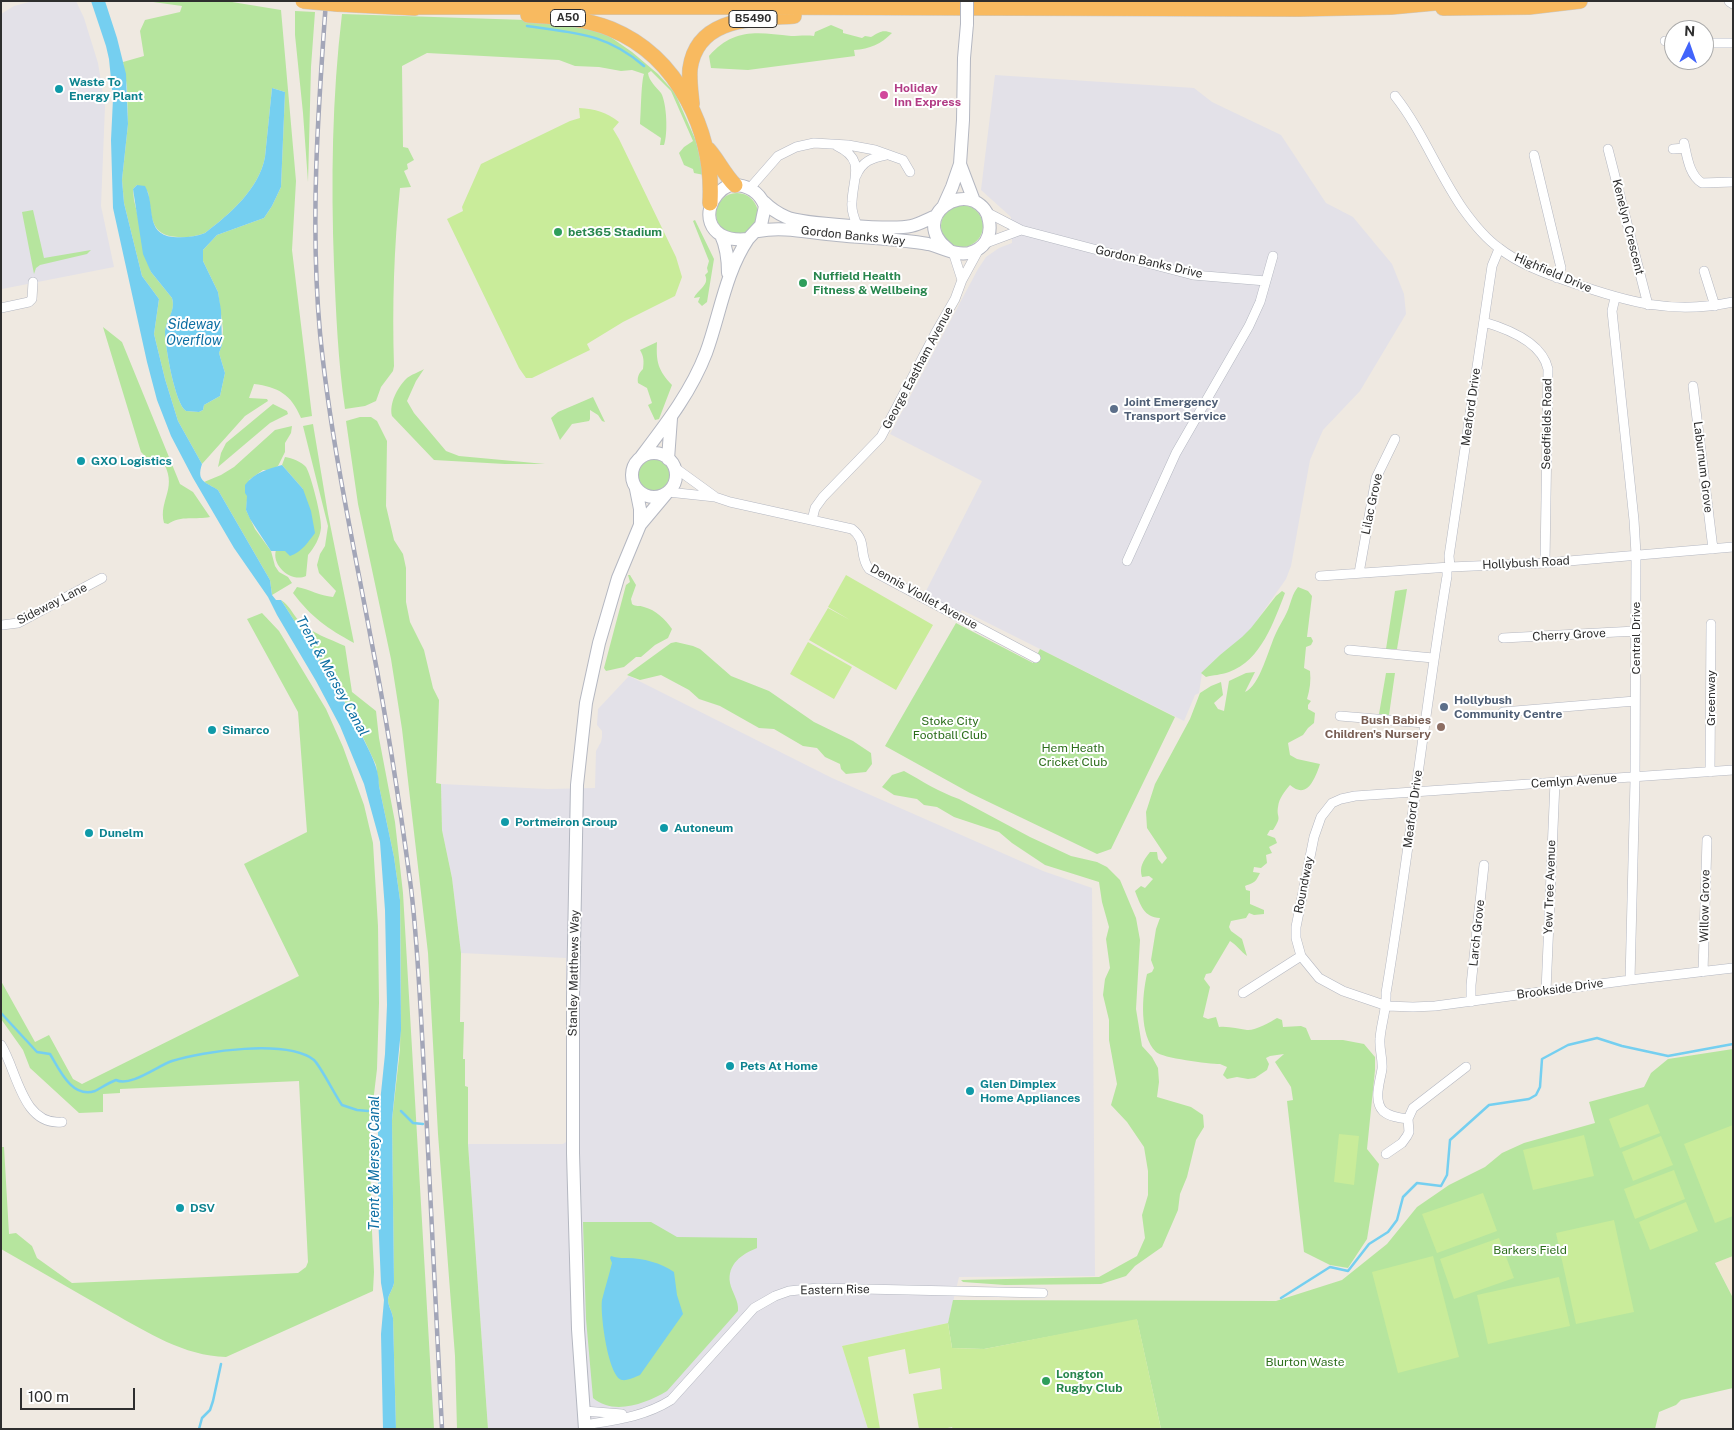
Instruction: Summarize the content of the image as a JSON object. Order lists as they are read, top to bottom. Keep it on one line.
{"streets":{"highway":["A50","B5490"],"main road":["Gordon Banks Way","Stanley Matthews Way"],"street":["Kenelyn Crescent","Gordon Banks Drive","Highfield Drive","George Eastham Avenue","Meaford Drive","Seedfields Road","Laburnum Grove","Lilac Grove","Hollybush Road","Dennis Viollet Avenue","Sideway Lane","Cherry Grove","Central Drive","Greenway","Cemlyn Avenue","Roundway","Yew Tree Avenue","Willow Grove","Larch Grove","Brookside Drive","Eastern Rise"]},"crossings":[["A50","B5490"],["Kenelyn Crescent","Highfield Drive"],["Gordon Banks Way","Gordon Banks Drive"],["Gordon Banks Way","George Eastham Avenue"],["Gordon Banks Drive","George Eastham Avenue"],["Highfield Drive","Meaford Drive"],["Highfield Drive","Central Drive"],["George Eastham Avenue","Dennis Viollet Avenue"],["Meaford Drive","Seedfields Road"],["Meaford Drive","Hollybush Road"],["Meaford Drive","Cemlyn Avenue"],["Meaford Drive","Roundway"],["Meaford Drive","Brookside Drive"],["Seedfields Road","Hollybush Road"],["Laburnum Grove","Hollybush Road"],["Lilac Grove","Hollybush Road"],["Hollybush Road","Central Drive"],["Dennis Viollet Avenue","Stanley Matthews Way"],["Cherry Grove","Central Drive"],["Central Drive","Cemlyn Avenue"],["Central Drive","Brookside Drive"],["Greenway","Cemlyn Avenue"],["Cemlyn Avenue","Roundway"],["Cemlyn Avenue","Yew Tree Avenue"],["Roundway","Brookside Drive"],["Yew Tree Avenue","Brookside Drive"],["Willow Grove","Brookside Drive"],["Larch Grove","Brookside Drive"],["Stanley Matthews Way","Eastern Rise"]],"water":["Sideway Overflow","Trent & Mersey Canal"],"parks":["Stoke City Football Club","Hem Heath Cricket Club","Barkers Field","Blurton Waste"],"places":["Waste To Energy Plant","Holiday Inn Express","bet365 Stadium","Nuffield Health Fitness & Wellbeing","Joint Emergency Transport Service","GXO Logistics","Hollybush Community Centre","Bush Babies Children's Nursery","Simarco","Portmeiron Group","Autoneum","Dunelm","Pets At Home","Glen Dimplex Home Appliances","DSV","Longton Rugby Club"],"scale_bar":"100 m","north":"top"}
